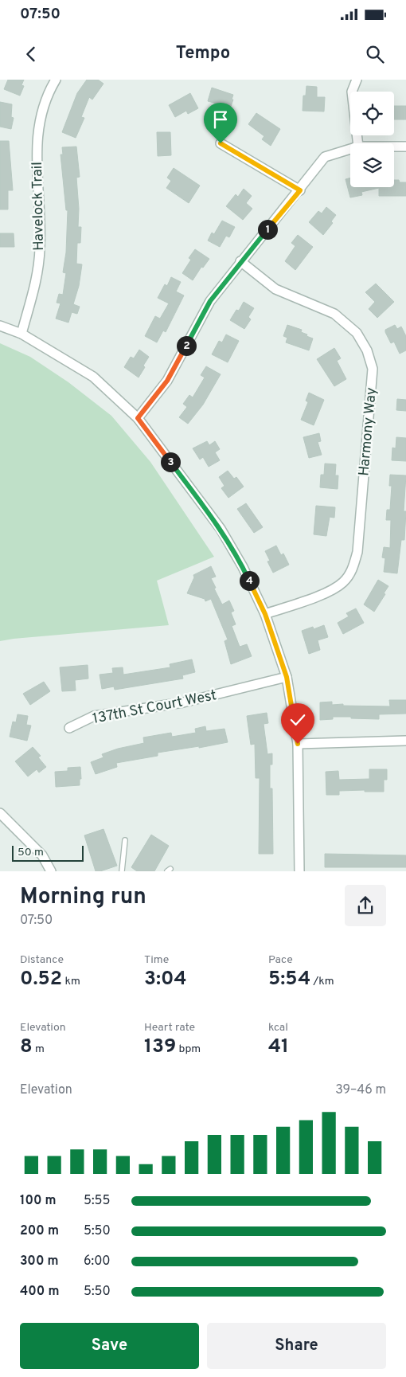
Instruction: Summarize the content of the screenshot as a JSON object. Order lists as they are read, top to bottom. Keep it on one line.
{"streets":{"street":["Havelock Trail","Harmony Way","137th St Court West"]},"scale_bar":"50 m","page":{"status":"07:50","header":"Tempo","pins":["1","2","3","4"],"scale":"50 m","heading":["Morning run","07:50"],"stats":[["Distance","0.52 km"],["Time","3:04"],["Pace","5:54 /km"],["Elevation","8 m"],["Heart rate","139 bpm"],["kcal","41"]],"chart":["Elevation","39–46 m"],"list":[{"name":"100 m","note":"5:55"},{"name":"200 m","note":"5:50"},{"name":"300 m","note":"6:00"},{"name":"400 m","note":"5:50"}],"buttons":["Save","Share"]}}
